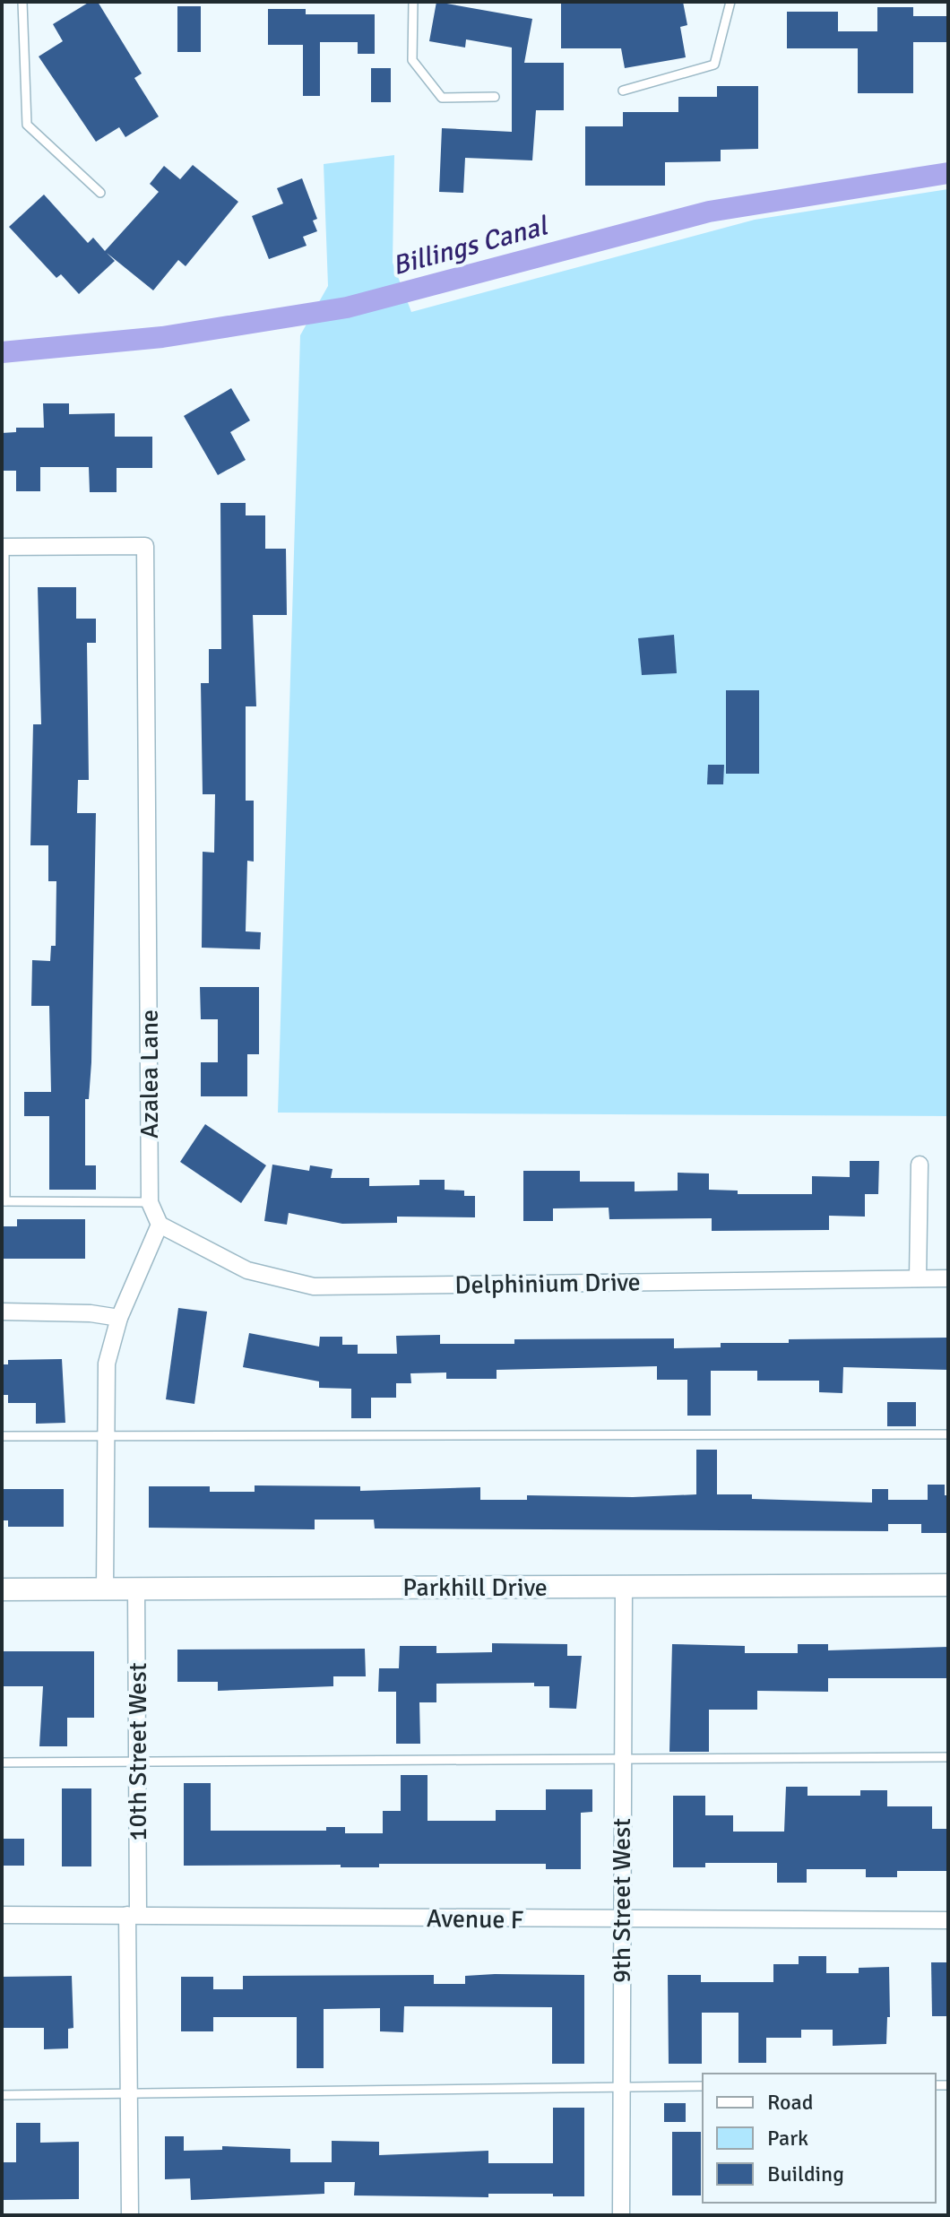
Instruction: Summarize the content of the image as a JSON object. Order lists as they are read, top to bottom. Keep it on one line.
{"streets":{"street":["Azalea Lane","Delphinium Drive","Parkhill Drive","10th Street West","9th Street West","Avenue F"]},"crossings":[["Azalea Lane","Delphinium Drive"],["Parkhill Drive","10th Street West"],["Parkhill Drive","9th Street West"],["10th Street West","Avenue F"],["9th Street West","Avenue F"]],"water":["Billings Canal"],"legend":["Road","Park","Building"]}
